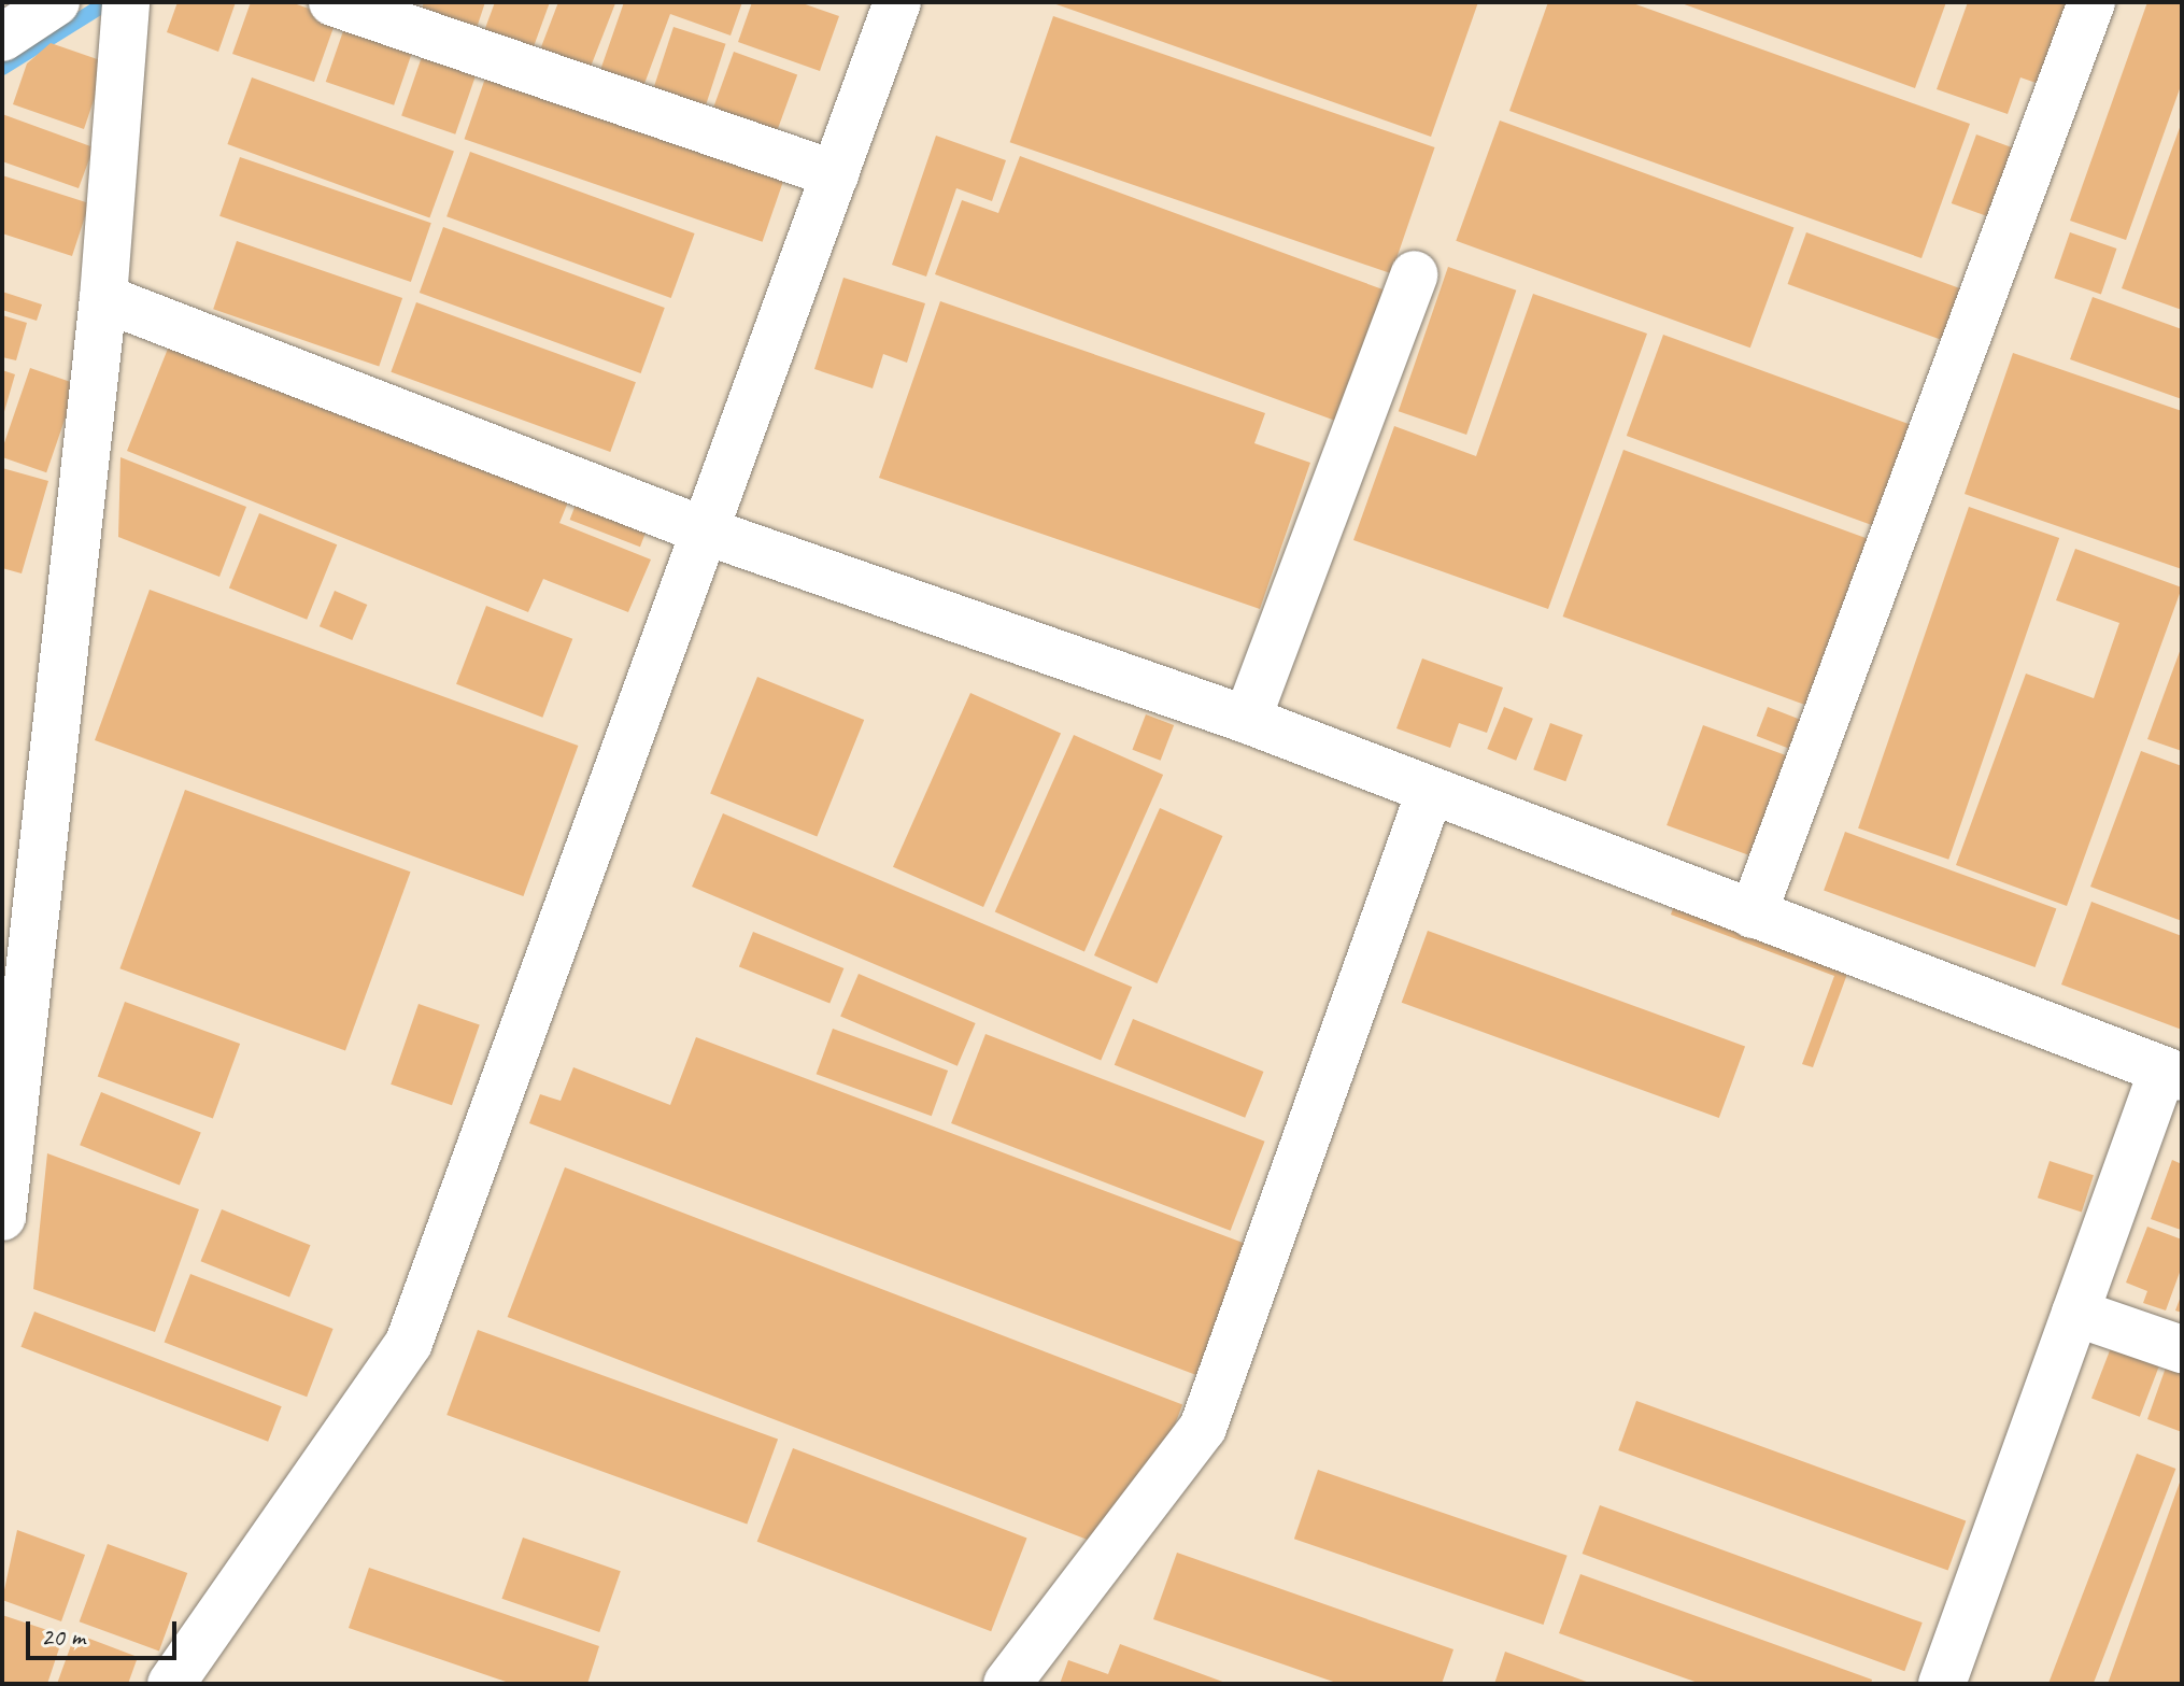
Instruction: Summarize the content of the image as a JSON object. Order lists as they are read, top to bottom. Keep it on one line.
{"scale_bar":"20 m"}
